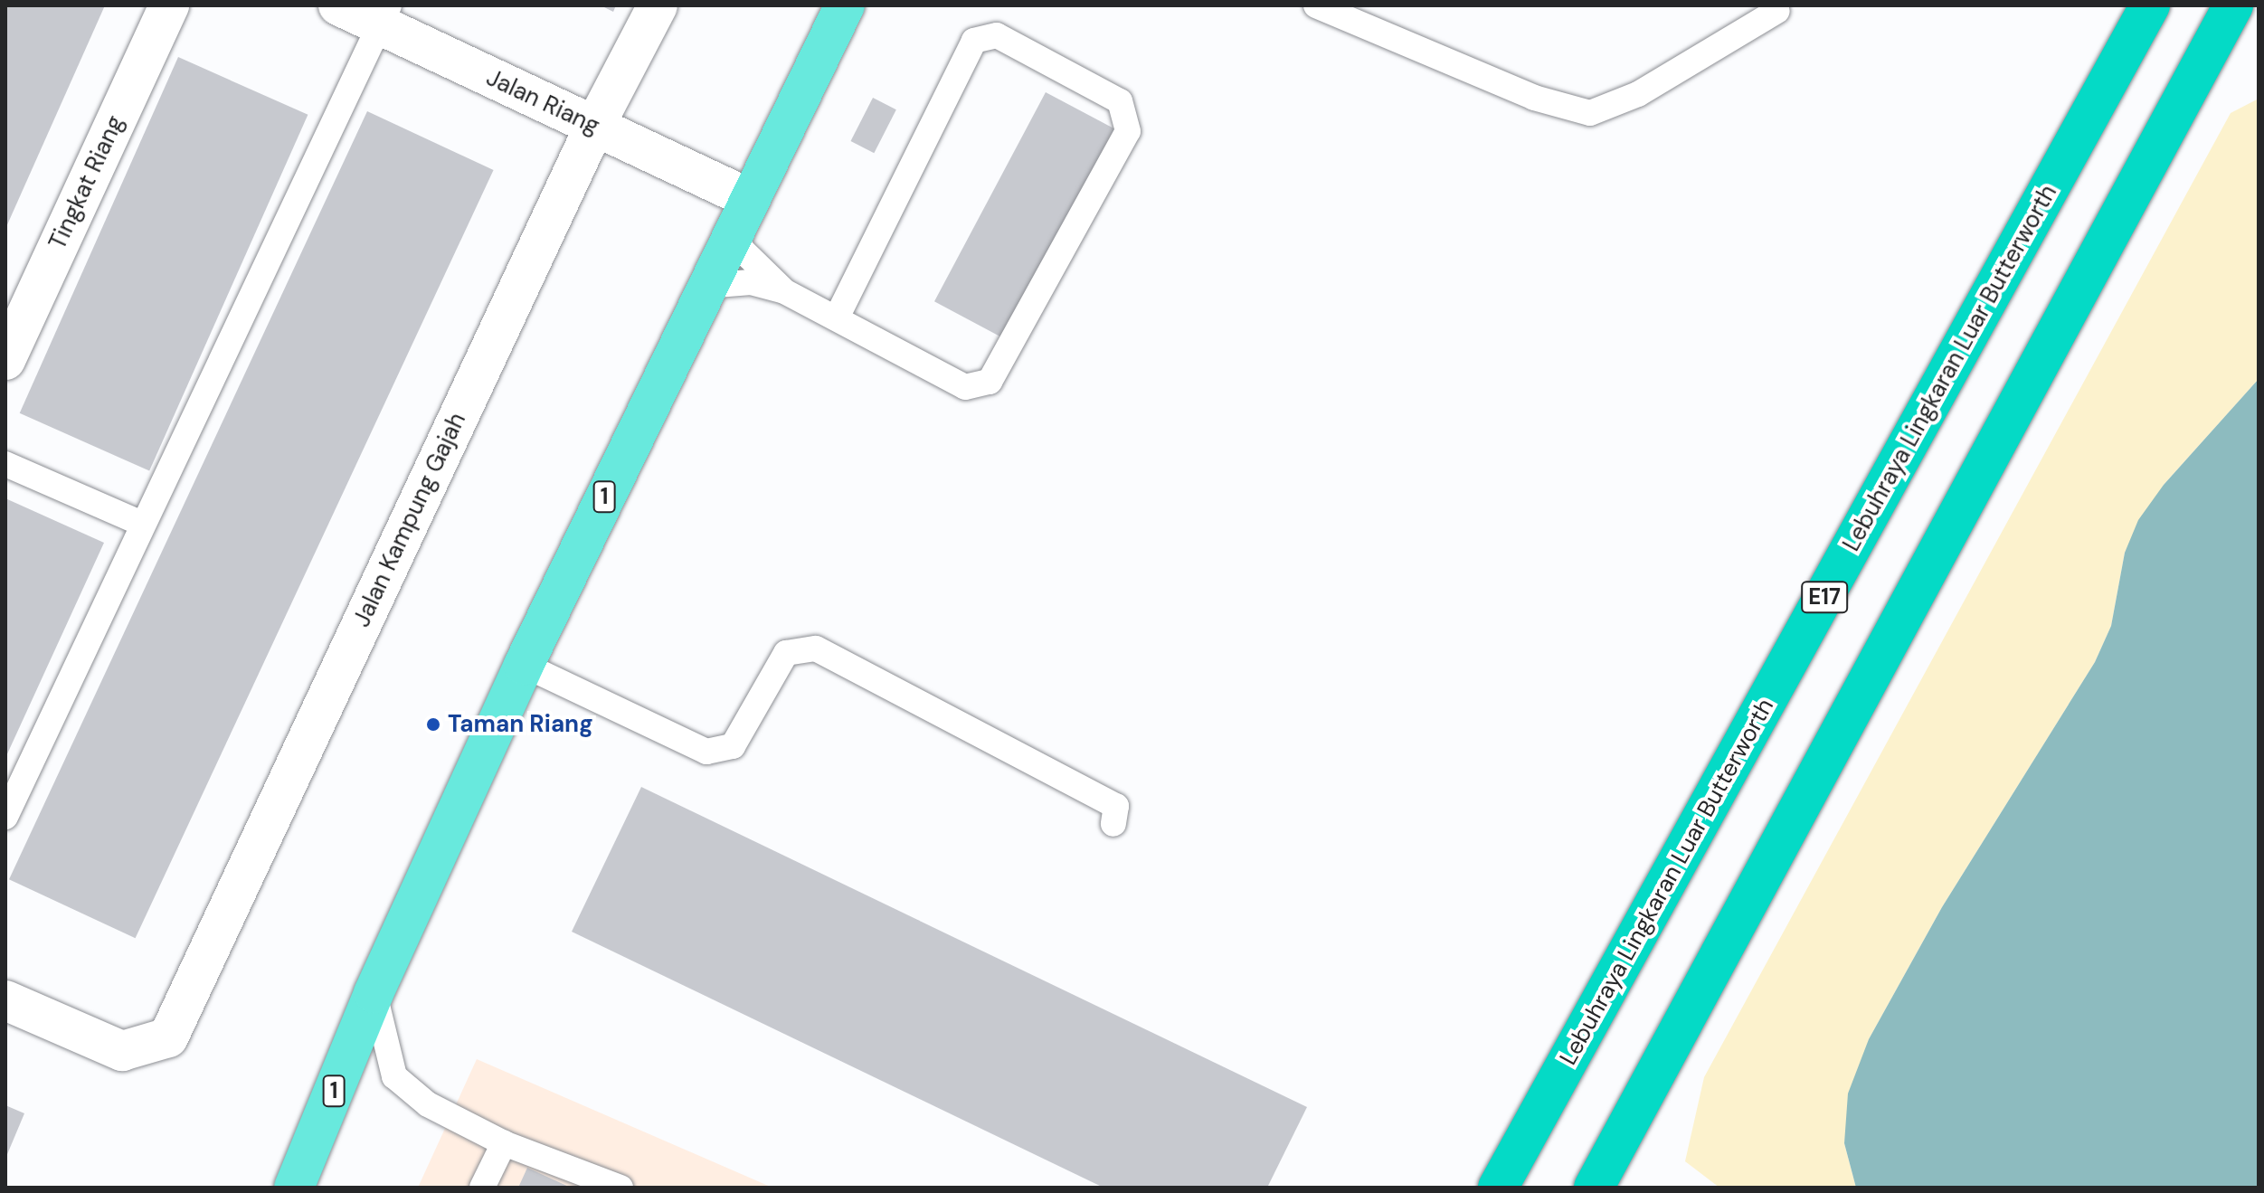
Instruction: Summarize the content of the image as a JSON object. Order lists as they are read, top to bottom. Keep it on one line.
{"streets":{"highway":["Lebuhraya Lingkaran Luar Butterworth","E17"],"main road":["1"],"street":["Jalan Riang","Tingkat Riang","Jalan Kampung Gajah"]},"crossings":[["Jalan Riang","1"],["Jalan Riang","Jalan Kampung Gajah"]],"places":["Taman Riang"]}
